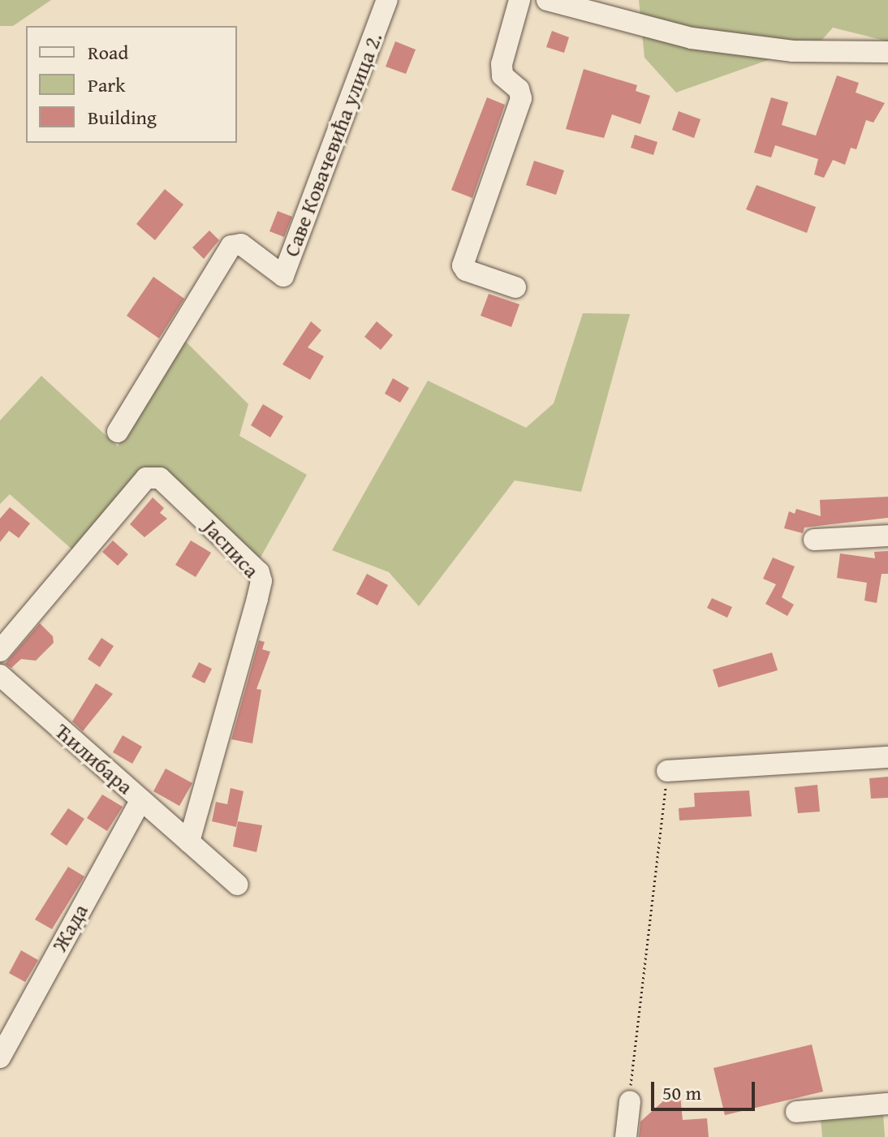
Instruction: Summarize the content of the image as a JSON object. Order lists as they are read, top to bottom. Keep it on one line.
{"streets":{"street":["Саве Ковачевића улица 2.","Јасписа","Ћилибара","Жада"]},"crossings":[["Јасписа","Ћилибара"],["Ћилибара","Жада"]],"legend":["Road","Park","Building"],"scale_bar":"50 m"}
